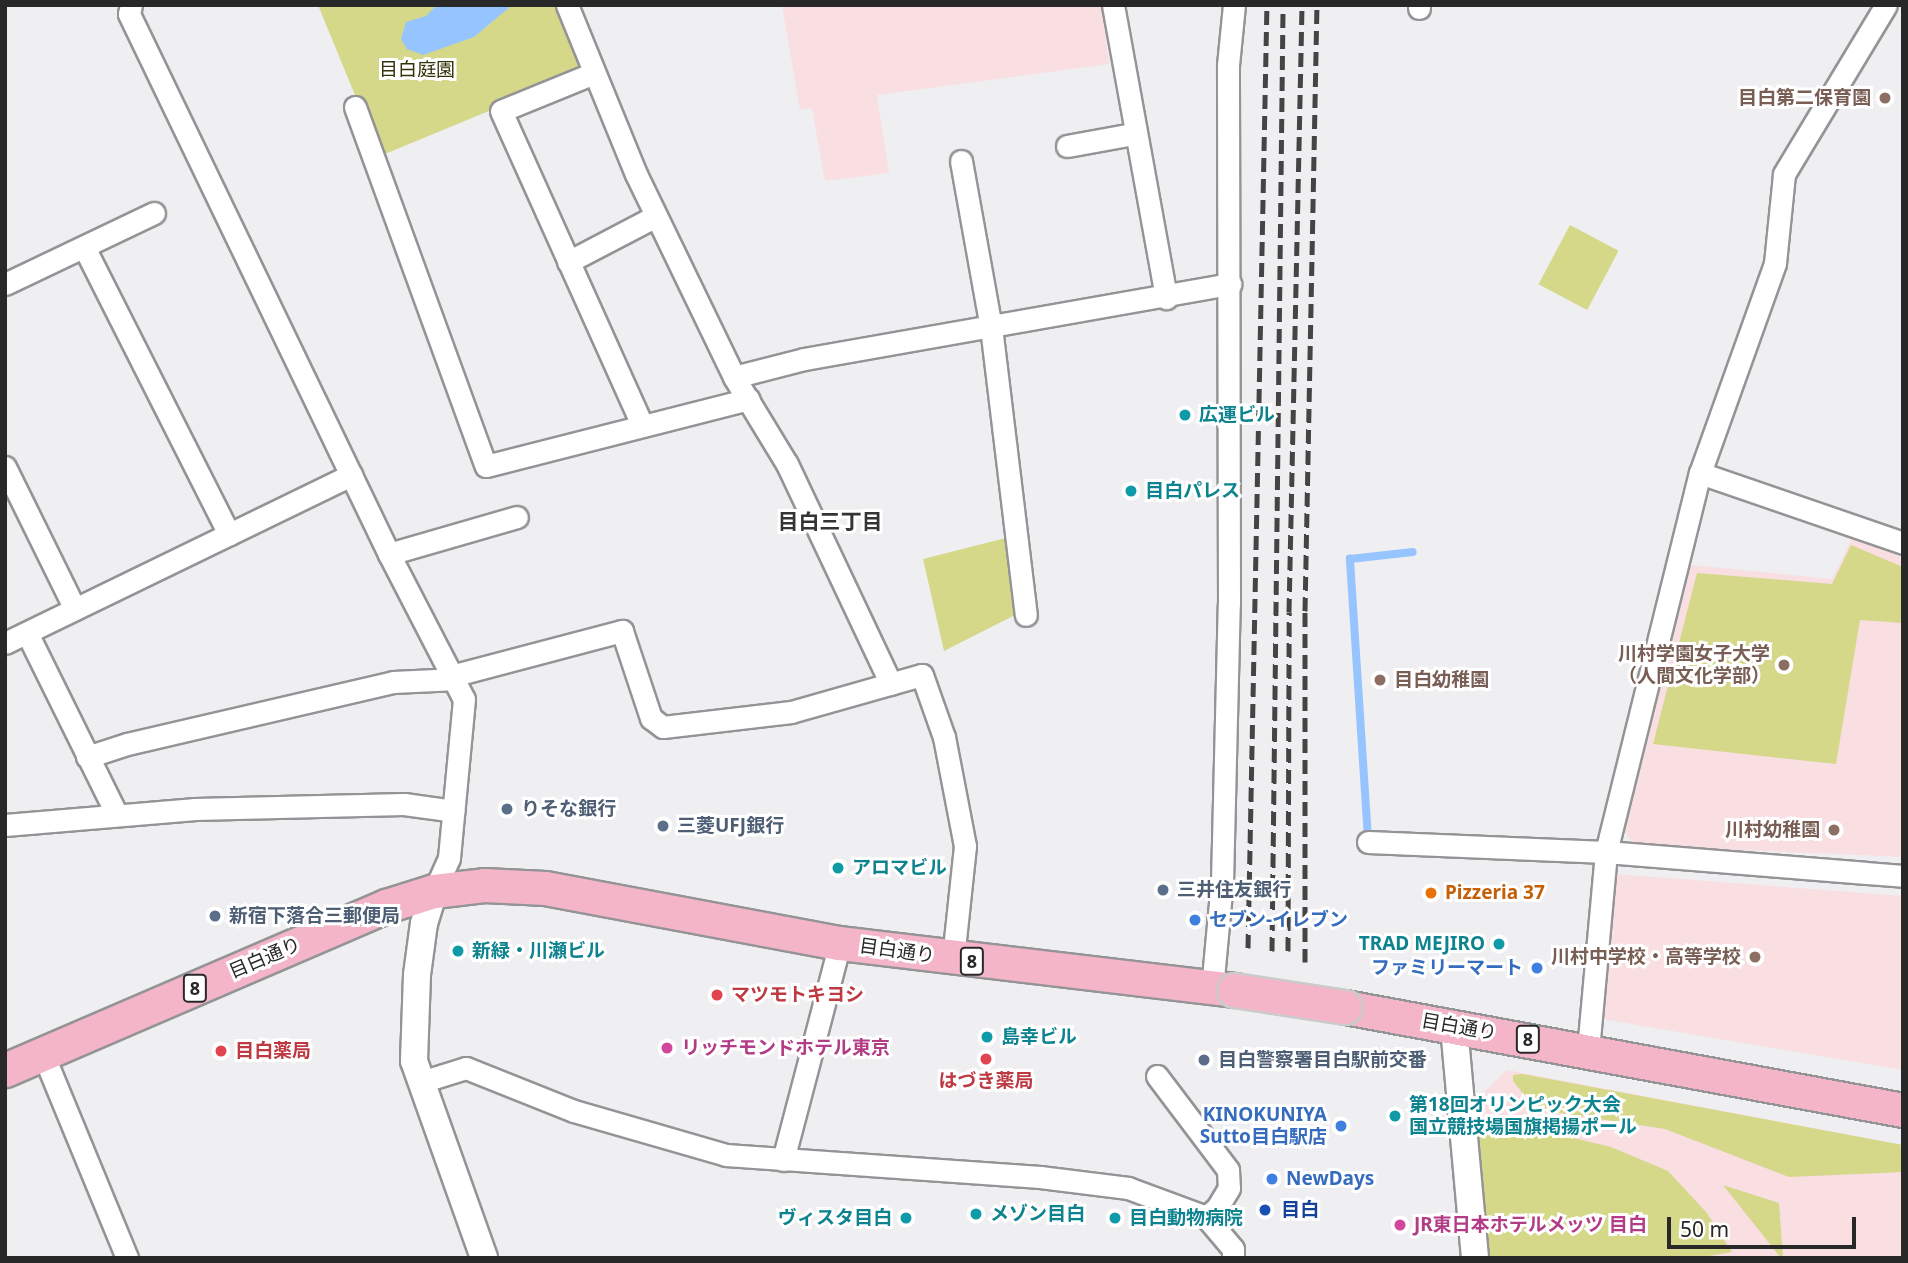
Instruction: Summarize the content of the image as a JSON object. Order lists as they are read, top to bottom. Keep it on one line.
{"streets":{"main road":["目白通り","8"]},"districts":["目白三丁目"],"parks":["目白庭園"],"places":["目白第二保育園","広運ビル","目白パレス","川村学園女子大学 （人間文化学部）","目白幼稚園","りそな銀行","三菱UFJ銀行","川村幼稚園","アロマビル","三井住友銀行","Pizzeria 37","新宿下落合三郵便局","セブン-イレブン","TRAD MEJIRO","新緑・川瀬ビル","川村中学校・高等学校","ファミリーマート","マツモトキヨシ","島幸ビル","リッチモンドホテル東京","目白薬局","はづき薬局","目白警察署目白駅前交番","第18回オリンピック大会 国立競技場国旗掲揚ポール","KINOKUNIYA Sutto目白駅店","NewDays","目白","メゾン目白","ヴィスタ目白","目白動物病院","JR東日本ホテルメッツ 目白"],"scale_bar":"50 m"}
